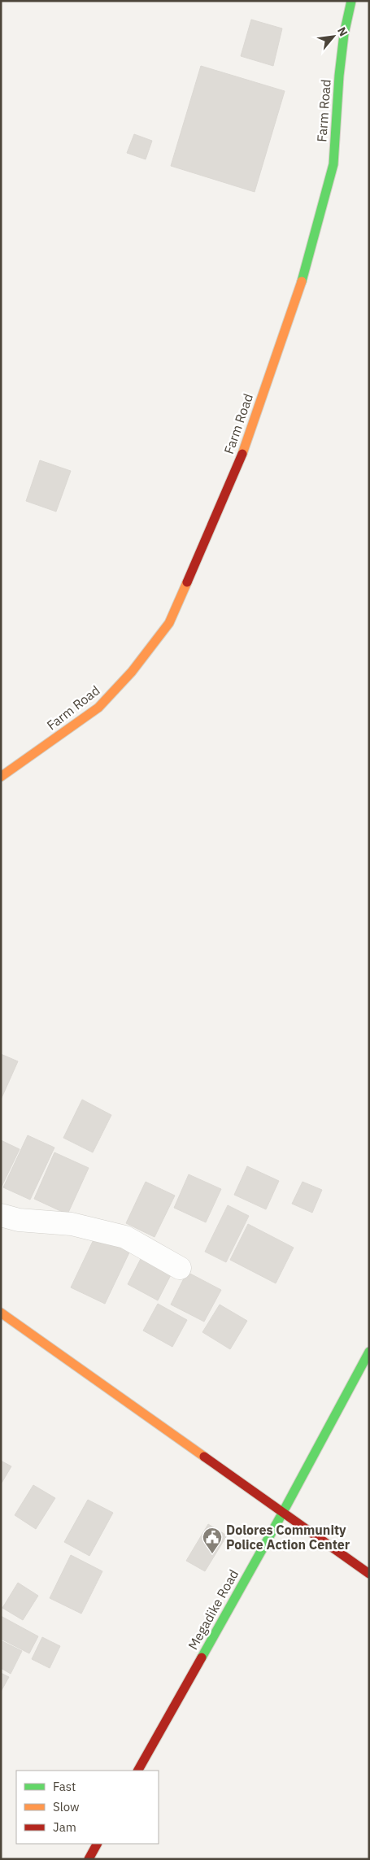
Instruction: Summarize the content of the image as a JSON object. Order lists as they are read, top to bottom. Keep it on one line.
{"streets":{"street":["Farm Road","Megadike Road"]},"places":{"public building":["Dolores Community Police Action Center"]},"legend":["Fast","Slow","Jam"],"north":"top right"}
